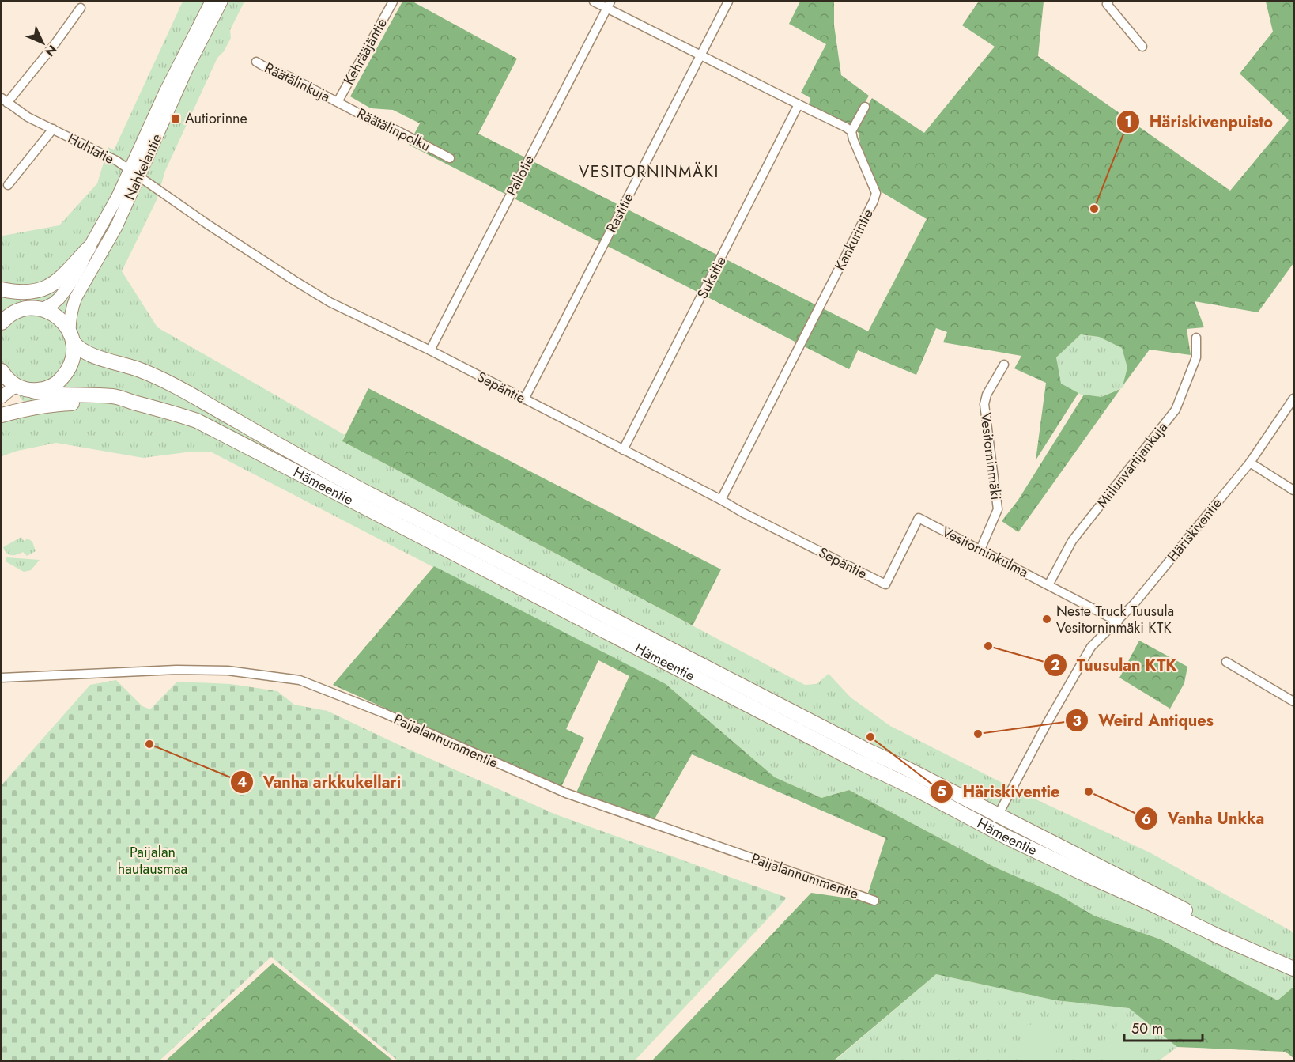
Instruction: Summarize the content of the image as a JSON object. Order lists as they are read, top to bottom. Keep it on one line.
{"streets":{"main road":["Nahkelantie","Hämeentie"],"street":["Kehrääjäntie","Räätälinkuja","Räätälinpolku","Huhtatie","Pallotie","Rastitie","Kankurintie","Suksitie","Sepäntie","Vesitorninmäki","Miilunvartijankuja","Häriskiventie","Vesitorninkulma","Paijalannummentie"]},"crossings":[["Kehrääjäntie","Räätälinkuja"],["Kehrääjäntie","Räätälinpolku"],["Räätälinkuja","Räätälinpolku"],["Huhtatie","Nahkelantie"],["Huhtatie","Sepäntie"],["Nahkelantie","Sepäntie"],["Nahkelantie","Hämeentie"],["Pallotie","Sepäntie"],["Rastitie","Sepäntie"],["Kankurintie","Sepäntie"],["Suksitie","Sepäntie"],["Sepäntie","Vesitorninkulma"],["Vesitorninmäki","Vesitorninkulma"],["Miilunvartijankuja","Vesitorninkulma"],["Hämeentie","Häriskiventie"],["Häriskiventie","Vesitorninkulma"]],"districts":["VESITORNINMÄKI"],"parks":["Paijalan hautausmaa"],"places":{"transit":["Autiorinne"],"other":["Häriskivenpuisto","Neste Truck Tuusula Vesitorninmäki KTK","Tuusulan KTK","Weird Antiques","Häriskiventie","Vanha arkkukellari","Vanha Unkka"]},"scale_bar":"50 m","north":"bottom right"}
